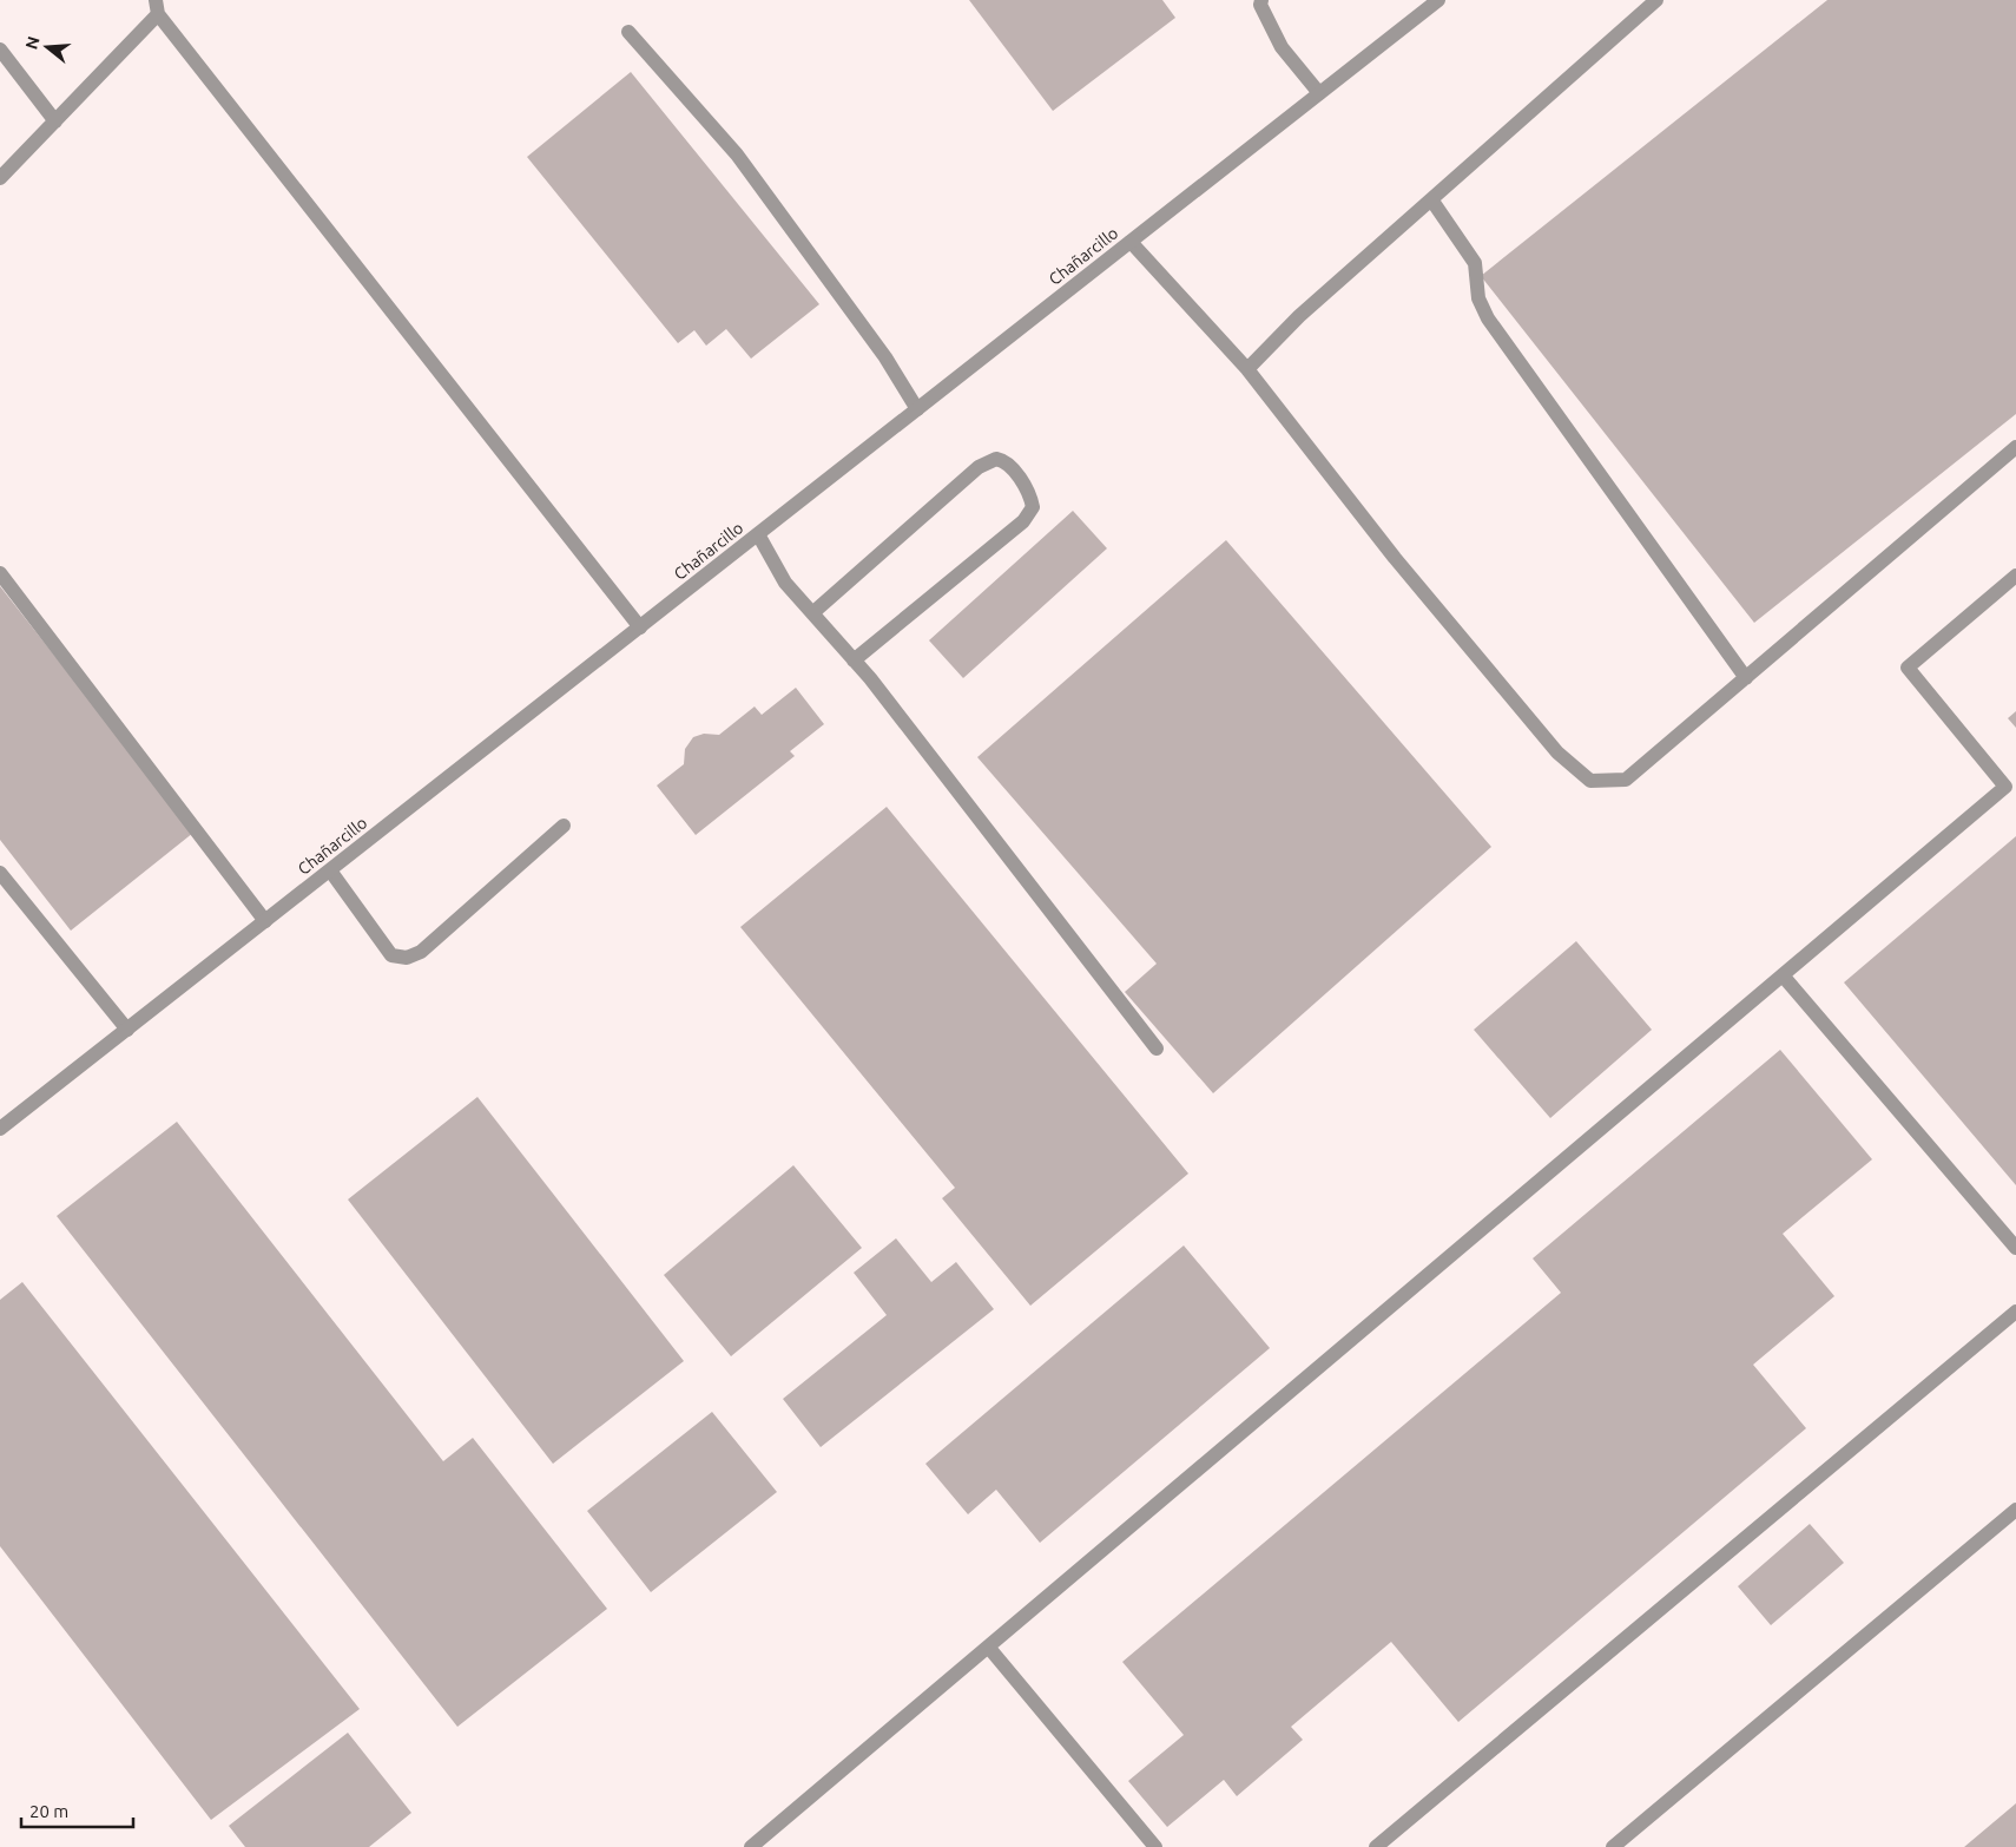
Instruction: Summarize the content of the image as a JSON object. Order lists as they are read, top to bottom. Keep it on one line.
{"streets":{"street":["Chañarcillo"]},"scale_bar":"20 m","north":"left"}
